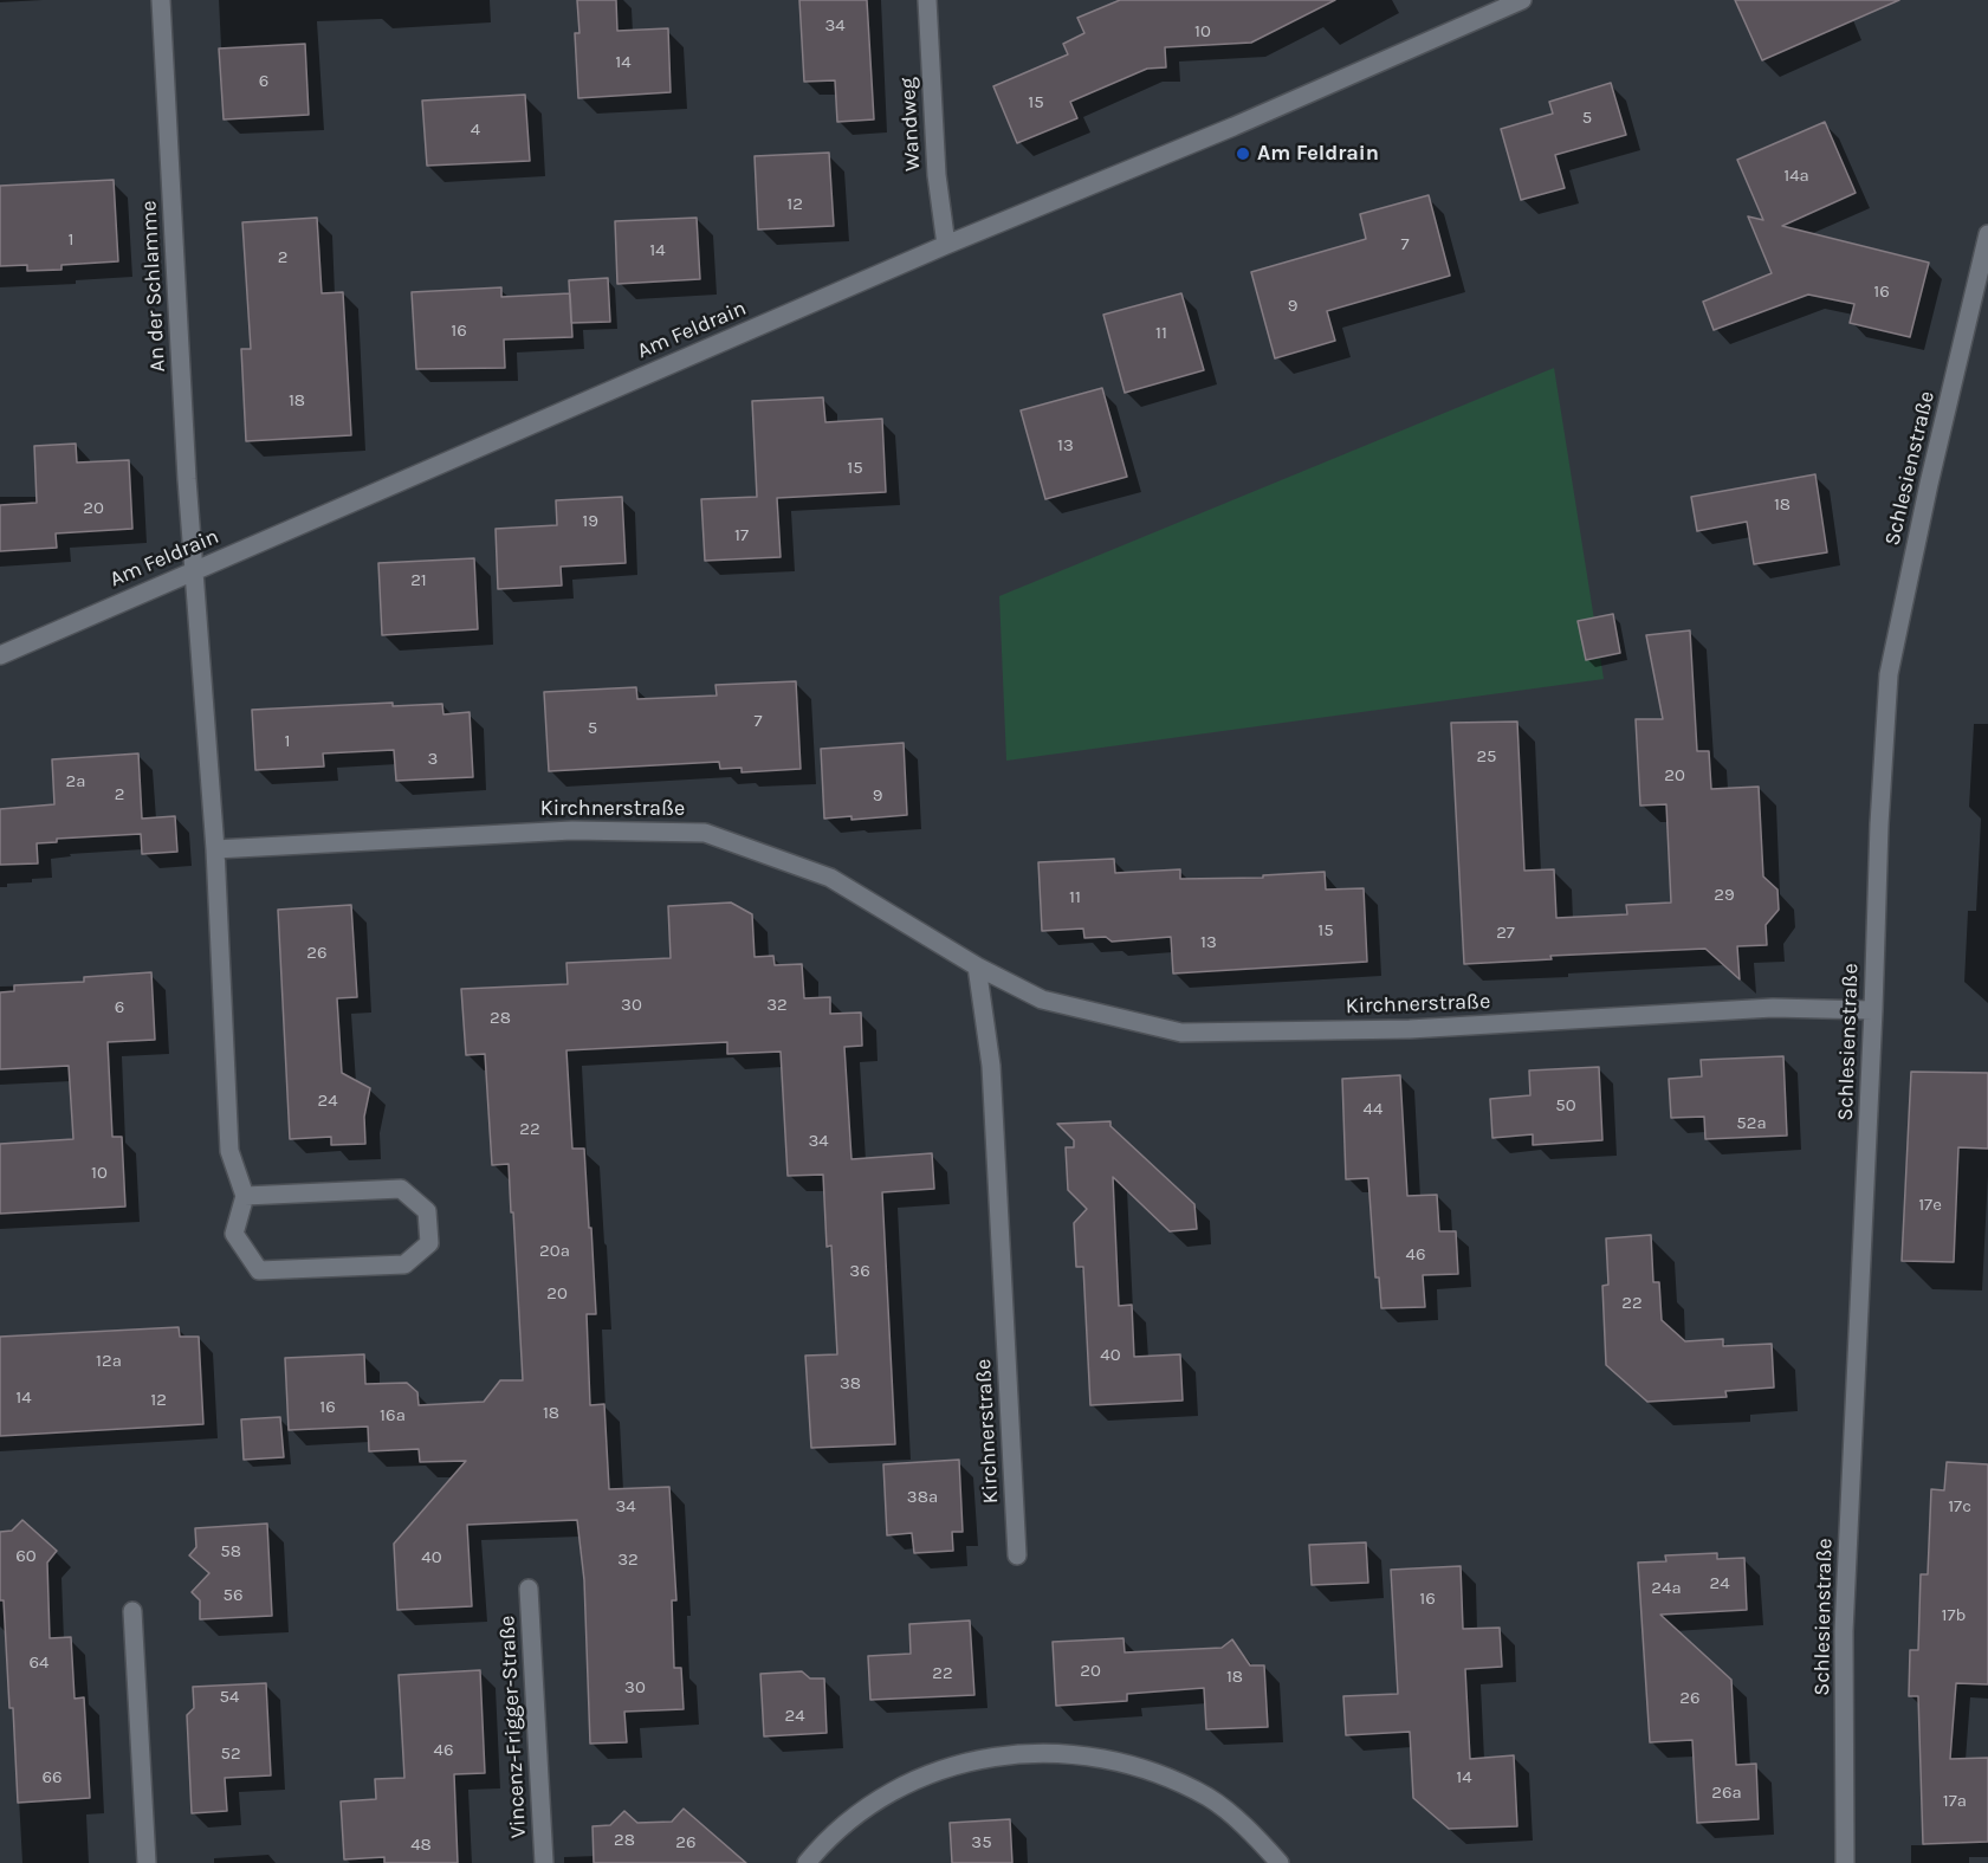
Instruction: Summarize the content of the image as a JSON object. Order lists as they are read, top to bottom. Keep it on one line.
{"streets":{"street":["Wandweg","An der Schlamme","Am Feldrain","Schlesienstraße","Kirchnerstraße","Vincenz-Frigger-Straße"]},"crossings":[["Wandweg","Am Feldrain"],["An der Schlamme","Am Feldrain"],["Schlesienstraße","Kirchnerstraße"]],"places":["Am Feldrain"],"house_numbers":["34","10","14","6","15","5","4","14a","12","1","7","14","2","16","9","16","11","18","13","15","18","20","19","17","21","7","5","1","25","3","20","2a","2","9","29","11","15","27","13","26","30","32","6","28","24","50","44","52a","22","34","10","17e","20a","46","36","20","22","40","12a","38","14","12","16","18","16a","38a","34","17c","58","60","40","32","24","24a","56","16","17b","64","20","22","18","30","54","26","24","46","52","66","14","26a","17a","28","26","35","48"]}
